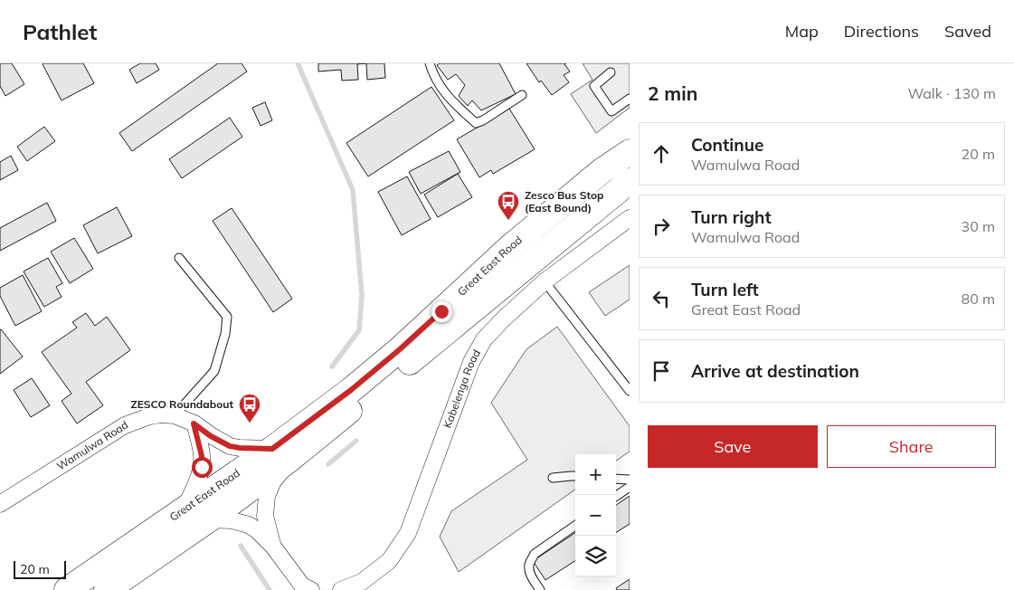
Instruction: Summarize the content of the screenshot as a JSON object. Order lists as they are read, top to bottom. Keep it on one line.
{"streets":{"main road":["Great East Road"],"street":["Kabelenga Road","Wamulwa Road"]},"crossings":[["Great East Road","Wamulwa Road"]],"places":{"bus stop":["Zesco Bus Stop (East Bound)","ZESCO Roundabout"]},"scale_bar":"20 m","page":{"header":"Pathlet","nav":["Map","Directions","Saved"],"heading":["2 min","Walk · 130 m"],"list":[["Continue","Wamulwa Road","20 m"],["Turn right","Wamulwa Road","30 m"],["Turn left","Great East Road","80 m"],"Arrive at destination"],"buttons":["Save","Share"],"map_buttons":["+","−"],"scale":"20 m"}}
